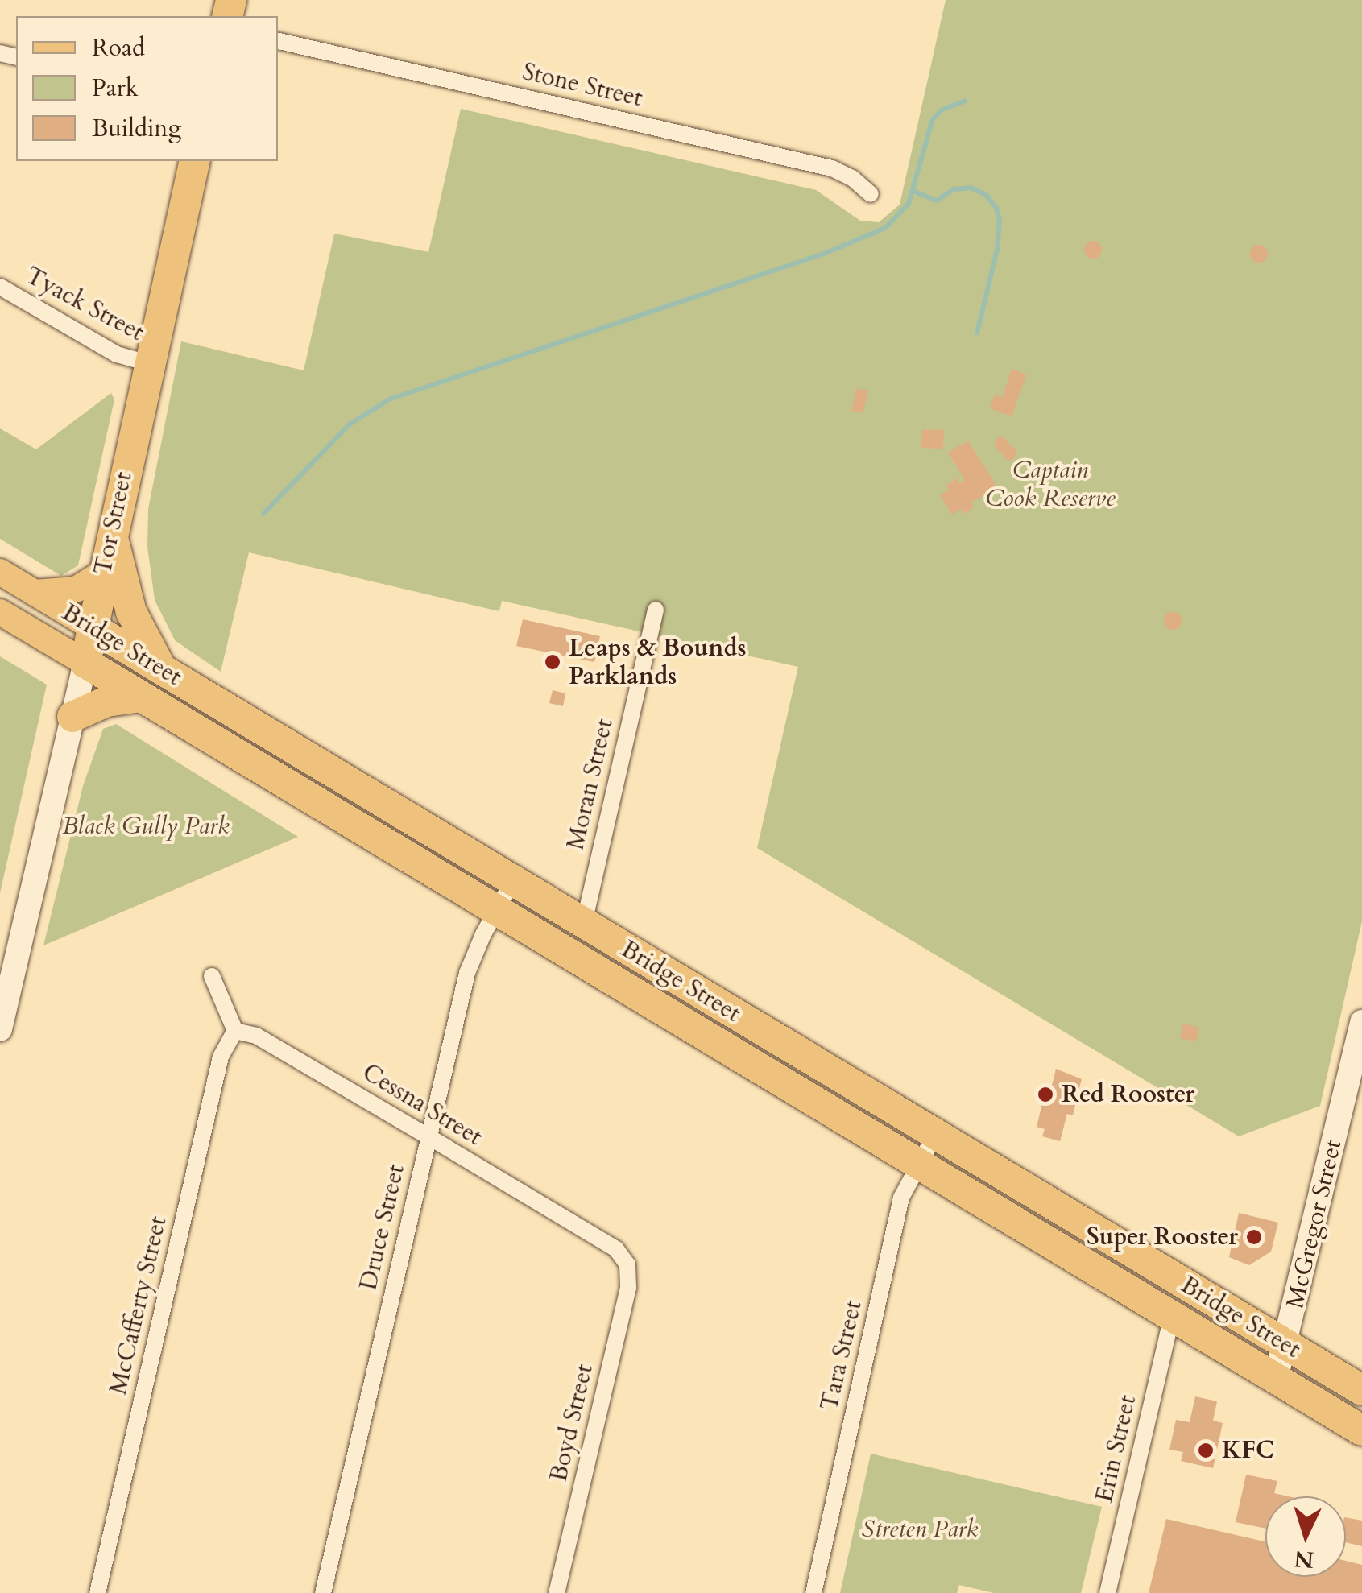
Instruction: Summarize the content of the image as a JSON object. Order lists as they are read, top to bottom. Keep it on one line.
{"streets":{"highway":["Tor Street","Bridge Street"],"street":["Stone Street","Tyack Street","Moran Street","Cessna Street","McGregor Street","Druce Street","McCafferty Street","Tara Street","Boyd Street","Erin Street"]},"crossings":[["Tyack Street","Tor Street"],["Tor Street","Bridge Street"],["Bridge Street","Moran Street"],["Bridge Street","McGregor Street"],["Bridge Street","Druce Street"],["Bridge Street","Tara Street"],["Bridge Street","Erin Street"],["Cessna Street","Druce Street"],["Cessna Street","McCafferty Street"],["Cessna Street","Boyd Street"]],"parks":["Captain Cook Reserve","Black Gully Park","Streten Park"],"places":["Leaps & Bounds Parklands","Red Rooster","Super Rooster","KFC"],"legend":["Road","Park","Building"],"north":"bottom"}
